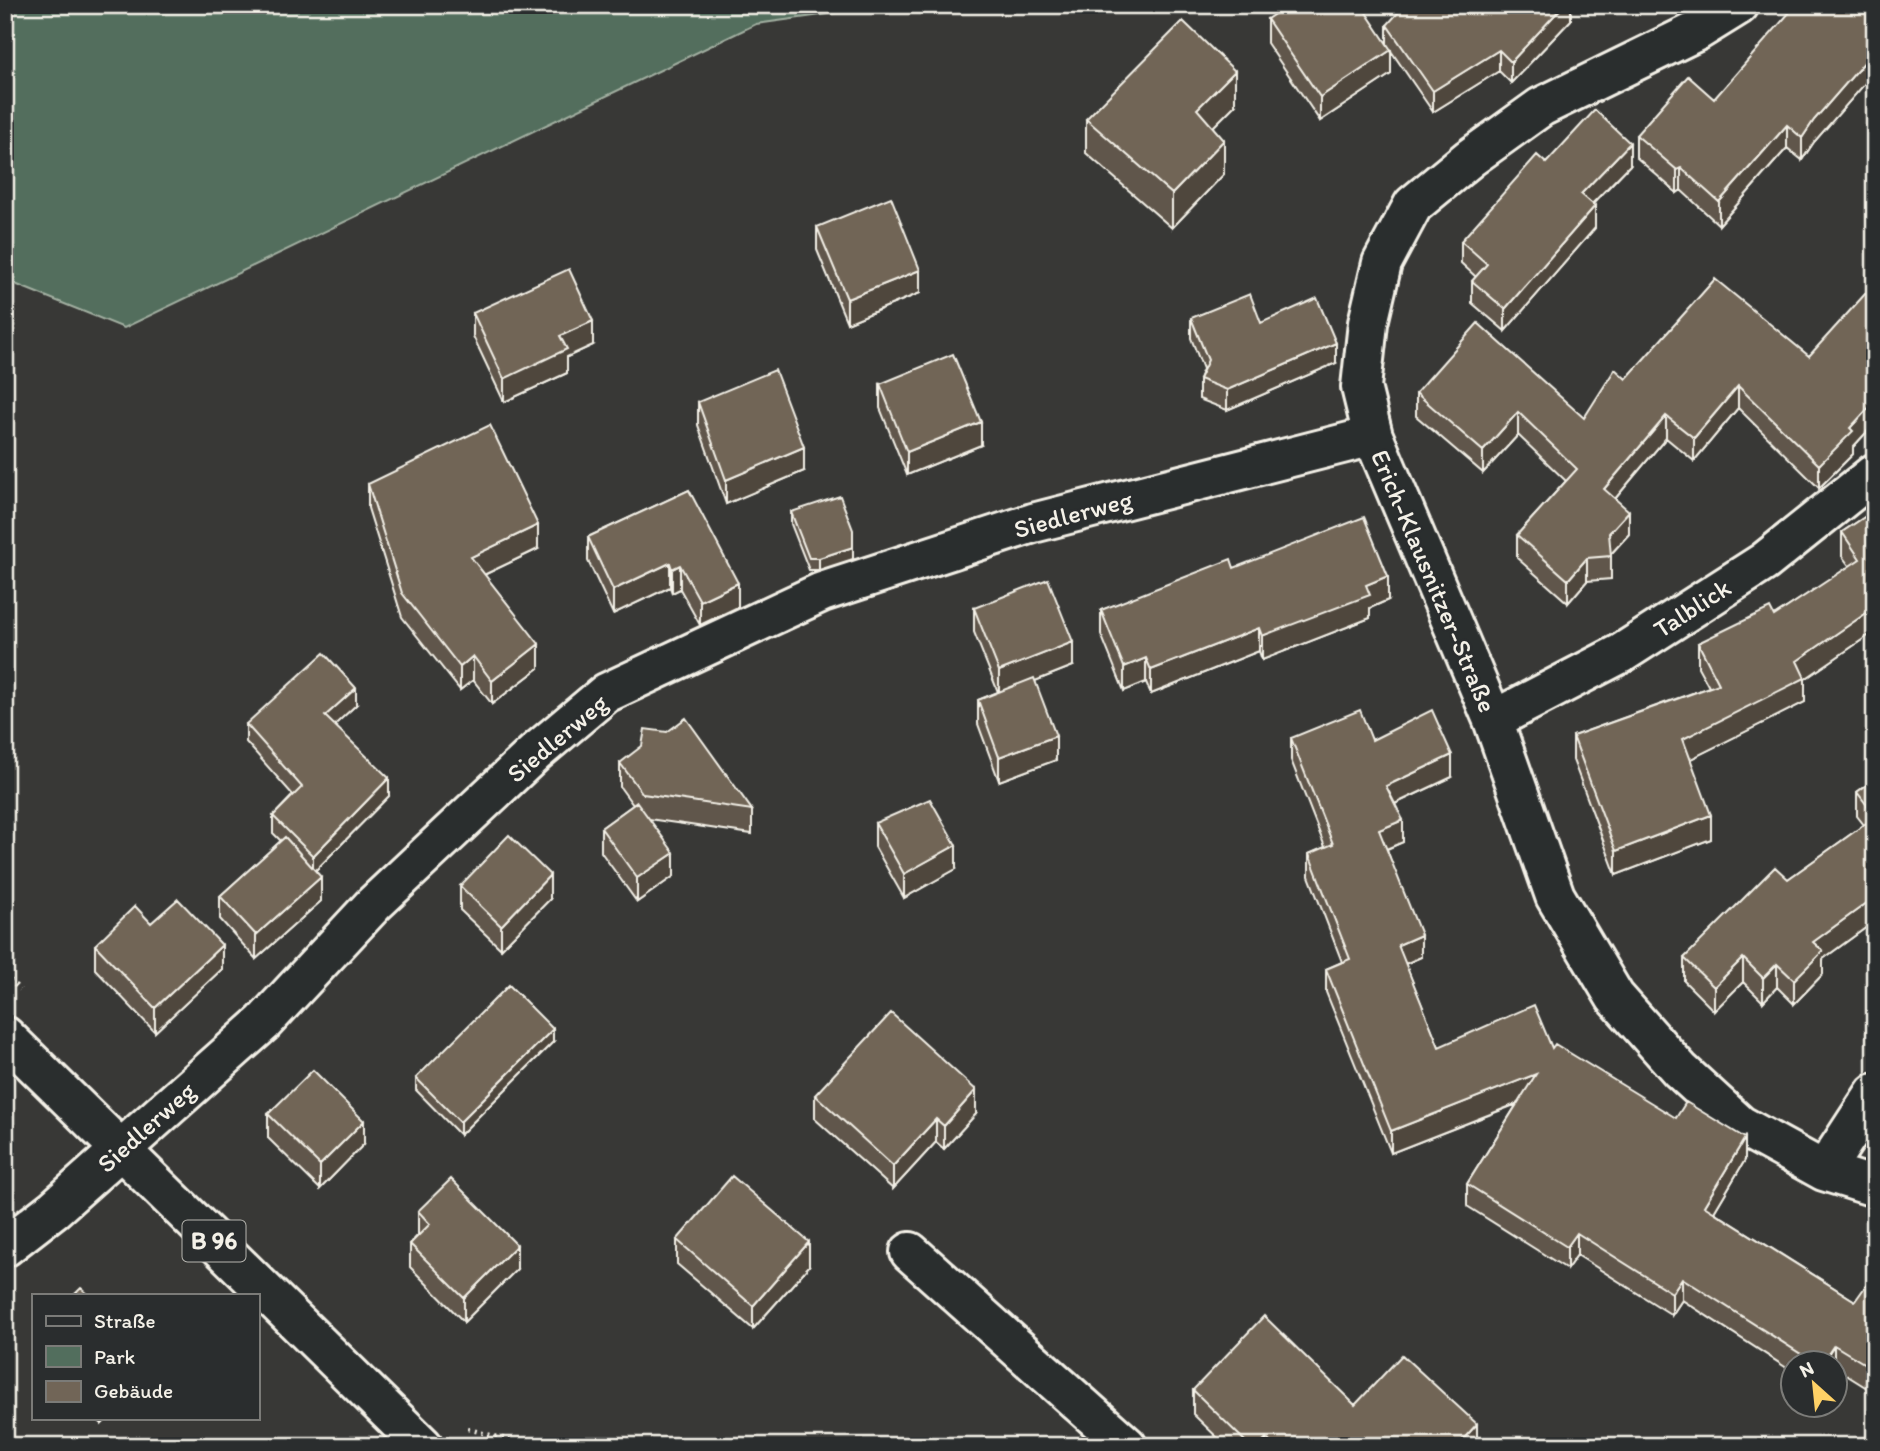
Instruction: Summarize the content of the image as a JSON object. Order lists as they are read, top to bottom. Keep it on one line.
{"streets":{"street":["Siedlerweg","Erich-Klausnitzer-Straße","Talblick","B 96"]},"crossings":[["Siedlerweg","Erich-Klausnitzer-Straße"],["Siedlerweg","B 96"],["Erich-Klausnitzer-Straße","Talblick"]],"legend":["Straße","Park","Gebäude"],"north":"top left"}
